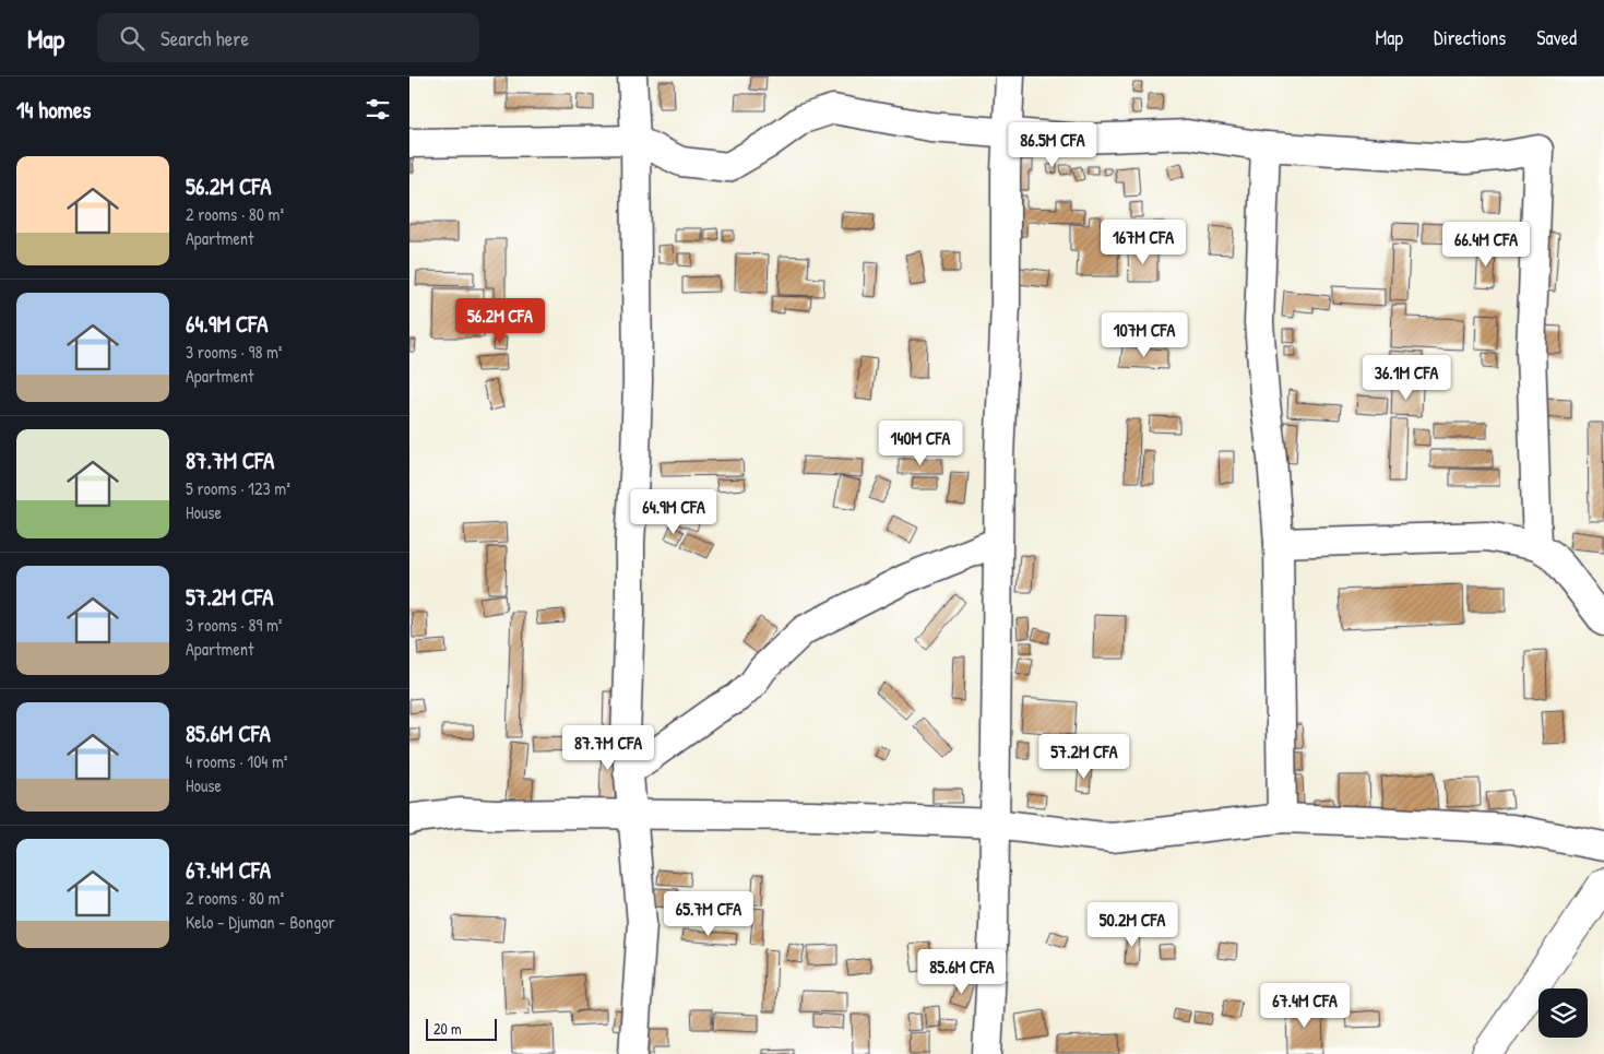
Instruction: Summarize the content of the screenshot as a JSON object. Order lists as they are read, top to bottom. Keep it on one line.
{"scale_bar":"20 m","page":{"header":"Map","search":"Search here","nav":["Map","Directions","Saved"],"heading":"14 homes","price":["86.5M CFA","167M CFA","66.4M CFA","56.2M CFA","107M CFA","36.1M CFA","140M CFA","64.9M CFA","87.7M CFA","57.2M CFA","65.7M CFA","50.2M CFA","85.6M CFA","67.4M CFA"],"list":[{"name":"56.2M CFA","note":"2 rooms · 80 m² · Apartment"},{"name":"64.9M CFA","note":"3 rooms · 98 m² · Apartment"},{"name":"87.7M CFA","note":"5 rooms · 123 m² · House"},{"name":"57.2M CFA","note":"3 rooms · 89 m² · Apartment"},{"name":"85.6M CFA","note":"4 rooms · 104 m² · House"},{"name":"67.4M CFA","note":"2 rooms · 80 m² · Kelo - Djuman - Bongor"}],"scale":"20 m"}}
